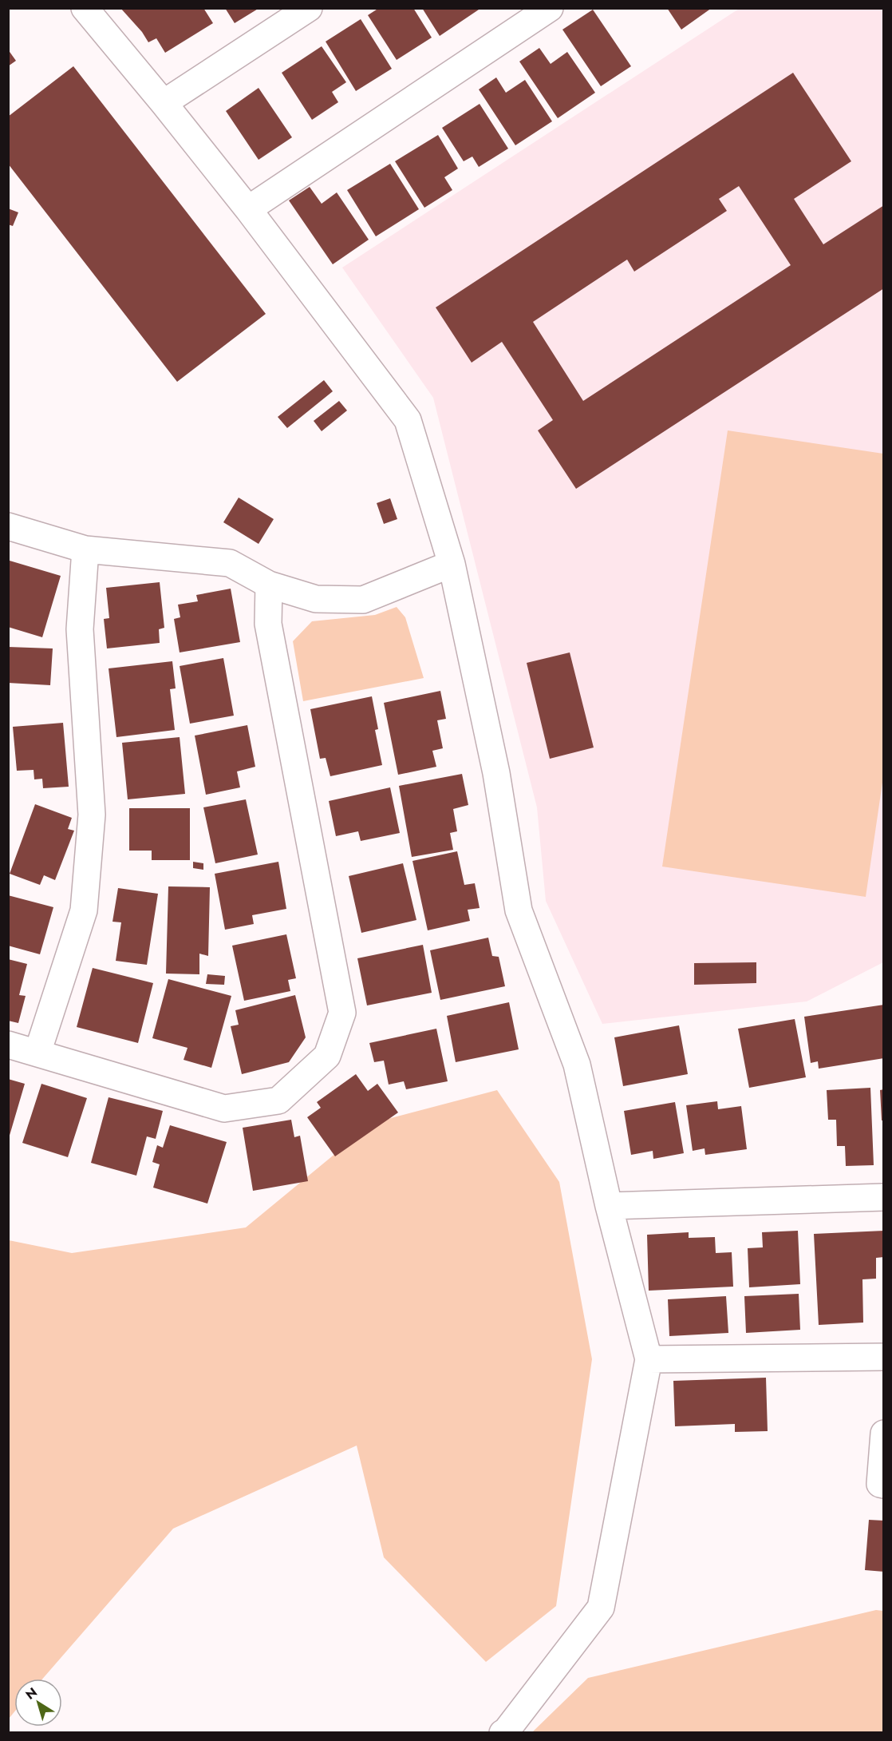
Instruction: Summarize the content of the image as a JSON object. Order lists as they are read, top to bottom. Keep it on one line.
{"north":"top left"}
